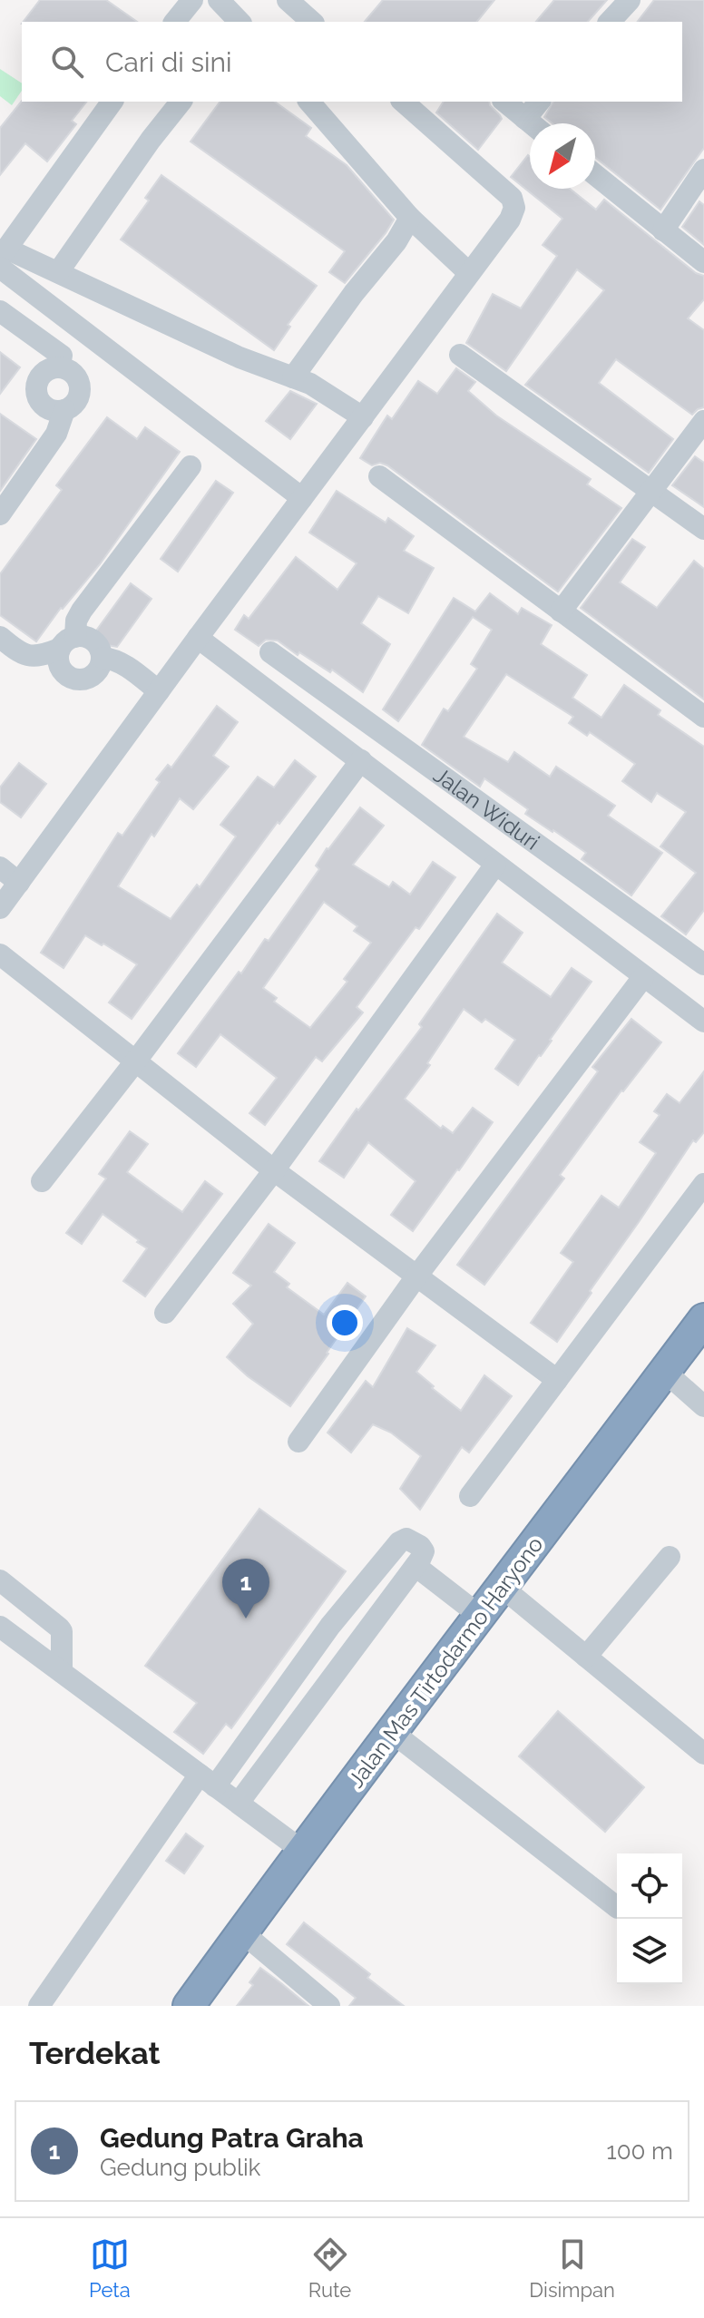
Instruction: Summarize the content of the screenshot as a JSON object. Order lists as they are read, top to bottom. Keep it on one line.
{"streets":{"highway":["Jalan Mas Tirtodarmo Haryono"],"street":["Jalan Widuri"]},"north":"bottom left","page":{"search":"Cari di sini","pins":"1","heading":"Terdekat","list":[{"mark":"1","name":"Gedung Patra Graha","note":"Gedung publik","value":"100 m"}],"nav":["Peta","Rute","Disimpan"]}}
